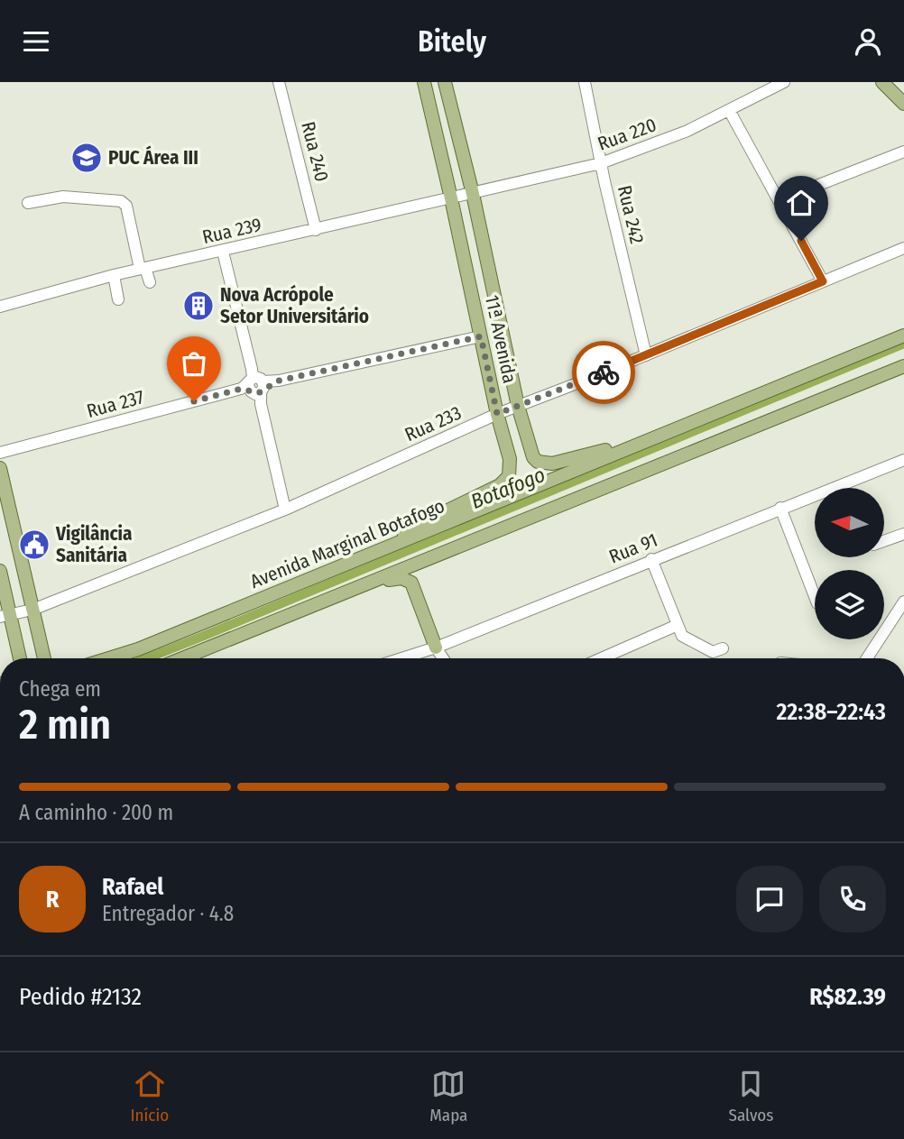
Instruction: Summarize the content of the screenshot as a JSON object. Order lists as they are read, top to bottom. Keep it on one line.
{"streets":{"main road":["11ª Avenida","Avenida Marginal Botafogo"],"street":["Rua 220","Rua 240","Rua 242","Rua 239","Rua 237","Rua 233","Rua 91"]},"crossings":[["Rua 220","Rua 242"],["Rua 220","Rua 239"],["Rua 220","11ª Avenida"],["Rua 240","Rua 239"],["Rua 242","Rua 233"],["Rua 239","11ª Avenida"],["11ª Avenida","Rua 237"],["11ª Avenida","Rua 233"],["11ª Avenida","Avenida Marginal Botafogo"]],"water":["Botafogo"],"places":{"school or university":["PUC Área III"],"building":["Nova Acrópole Setor Universitário"],"public building":["Vigilância Sanitária"]},"north":"left","page":{"header":"Bitely","heading":["2 min","Chega em","22:38–22:43"],"panel":["Rafael","Entregador · 4.8","Pedido #2132","R$82.39"],"bar":"A caminho · 200 m","round":"R","tabs":["Início","Mapa","Salvos"]}}
